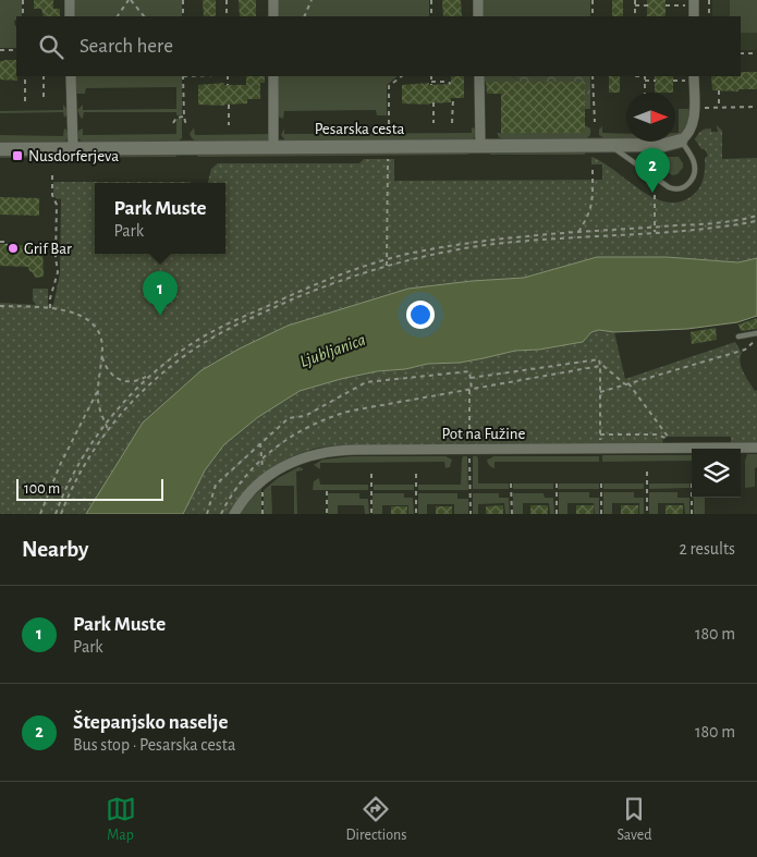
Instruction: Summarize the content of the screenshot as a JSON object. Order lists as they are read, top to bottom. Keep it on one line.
{"streets":{"street":["Pesarska cesta","Pot na Fužine"]},"water":["Ljubljanica"],"places":{"transit":["Nusdorferjeva"],"other":["Grif Bar"]},"scale_bar":"100 m","north":"right","page":{"search":"Search here","pins":["2","1"],"popup":["Park Muste","Park"],"scale":"100 m","heading":["Nearby","2 results"],"list":[{"mark":"1","name":"Park Muste","note":"Park","value":"180 m"},{"mark":"2","name":"Štepanjsko naselje","note":"Bus stop · Pesarska cesta","value":"180 m"}],"nav":["Map","Directions","Saved"]}}
